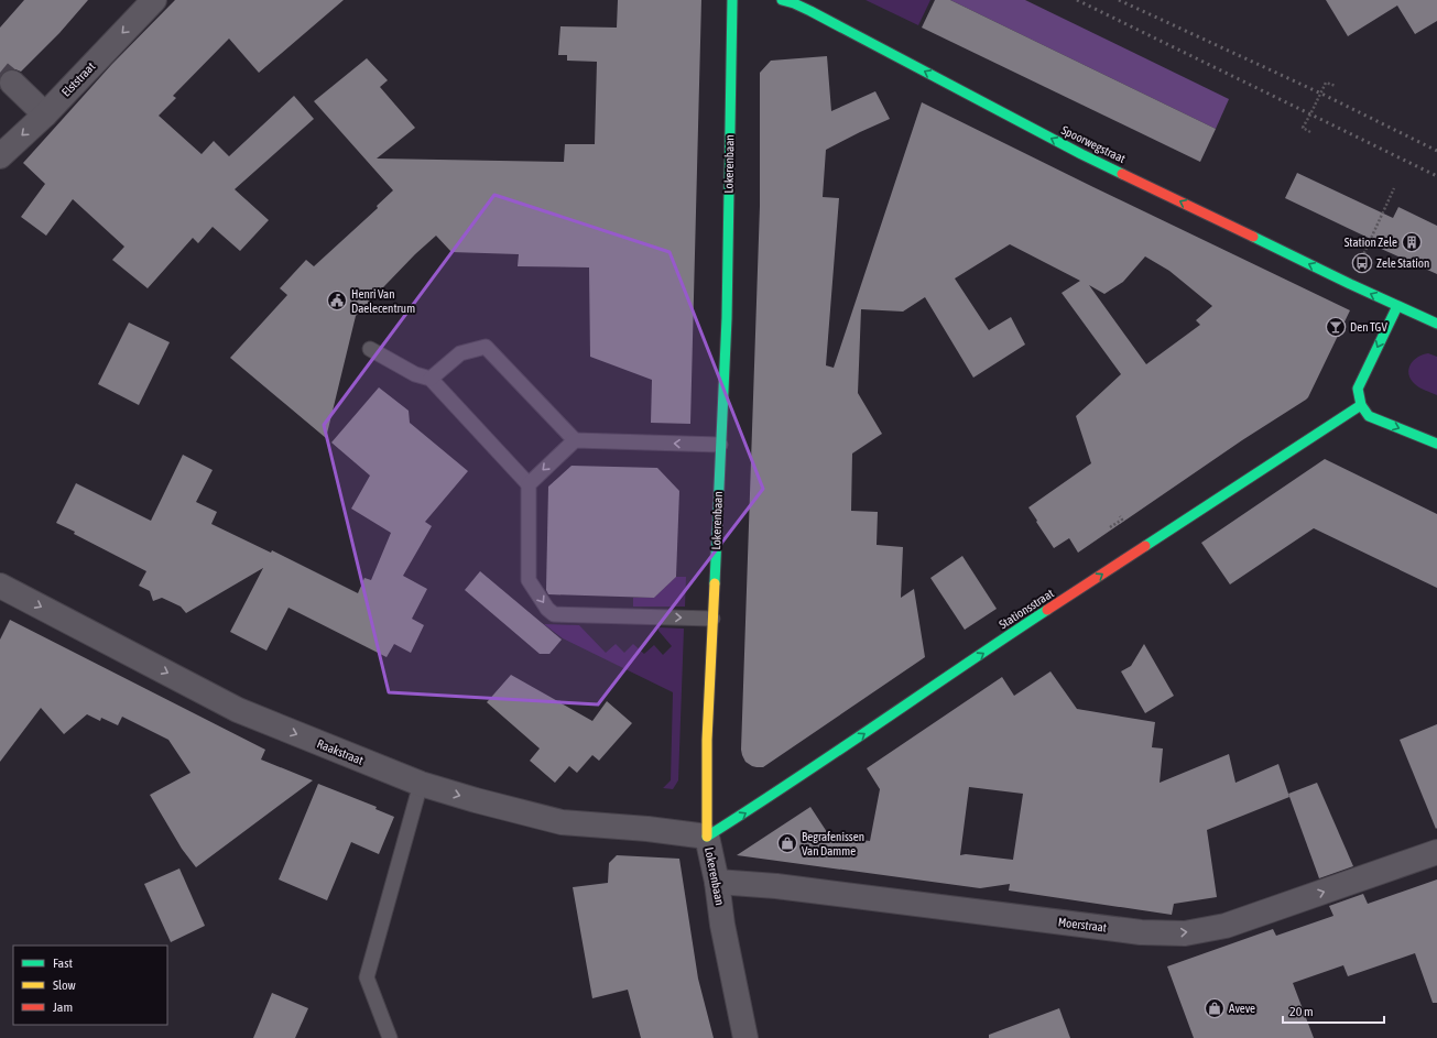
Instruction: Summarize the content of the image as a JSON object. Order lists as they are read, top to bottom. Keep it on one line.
{"streets":{"street":["Elststraat","Spoorwegstraat","Lokerenbaan","Stationsstraat","Raakstraat","Moerstraat"]},"crossings":[["Lokerenbaan","Stationsstraat"],["Lokerenbaan","Raakstraat"],["Lokerenbaan","Moerstraat"],["Stationsstraat","Raakstraat"]],"one_way":["Elststraat","Spoorwegstraat","Stationsstraat","Raakstraat","Moerstraat"],"places":{"building":["Station Zele"],"bus stop":["Zele Station"],"public building":["Henri Van Daelecentrum"],"bar":["Den TGV"],"shop":["Begrafenissen Van Damme","Aveve"]},"legend":["Fast","Slow","Jam"],"scale_bar":"20 m"}
